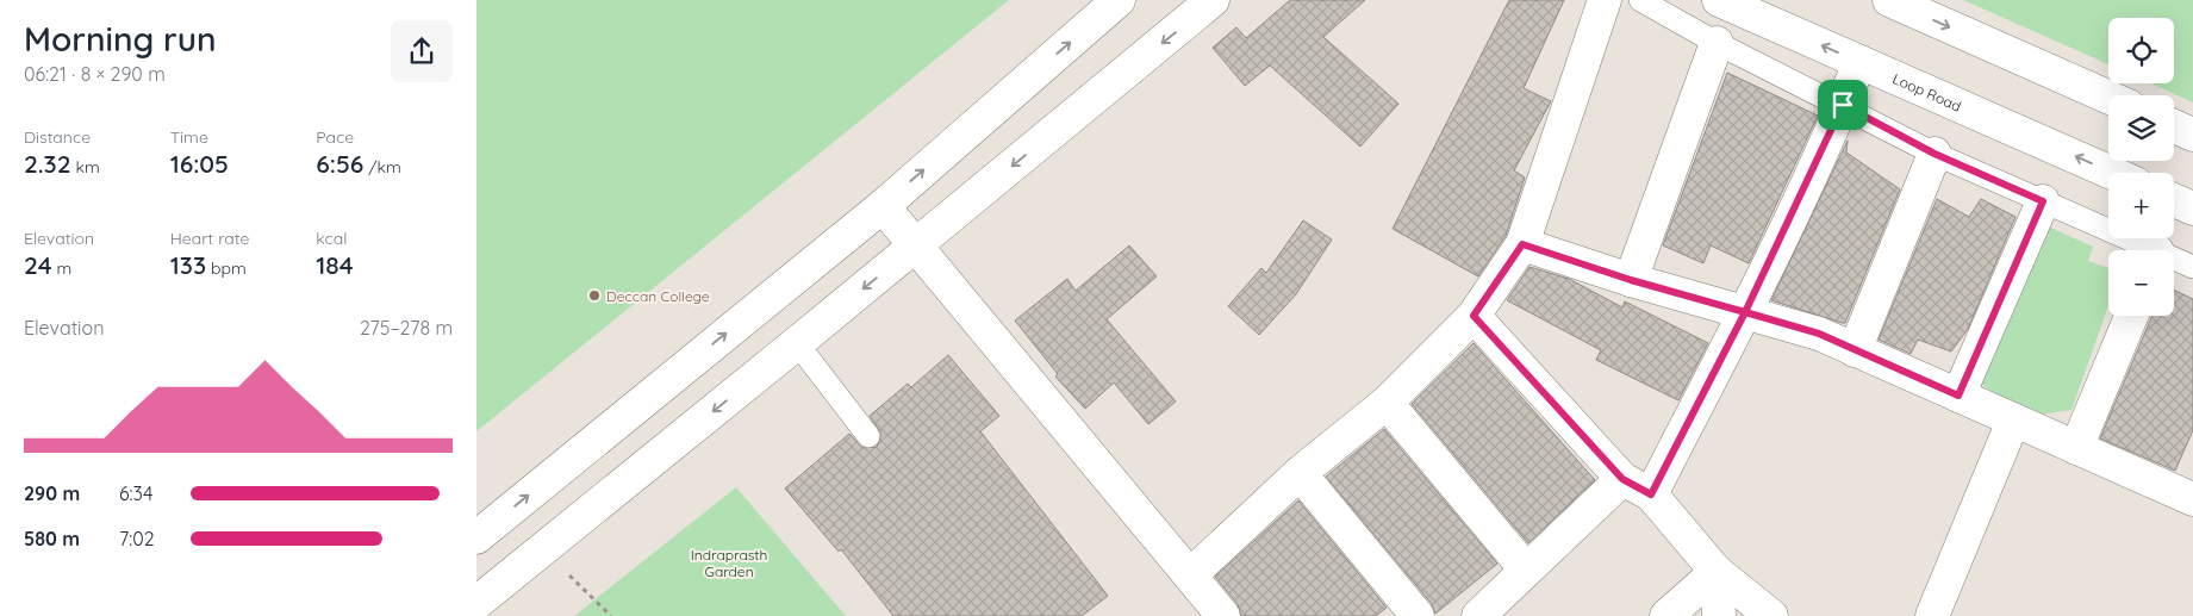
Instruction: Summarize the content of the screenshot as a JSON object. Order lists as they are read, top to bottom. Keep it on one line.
{"streets":{"street":["Loop Road"]},"parks":["Indraprasth Garden"],"places":["Deccan College"],"page":{"heading":["Morning run","06:21 · 8 × 290 m"],"map_buttons":["+","−"],"stats":[["Distance","2.32 km"],["Time","16:05"],["Pace","6:56 /km"],["Elevation","24 m"],["Heart rate","133 bpm"],["kcal","184"]],"chart":["Elevation","275–278 m"],"list":[{"name":"290 m","note":"6:34"},{"name":"580 m","note":"7:02"}]}}
